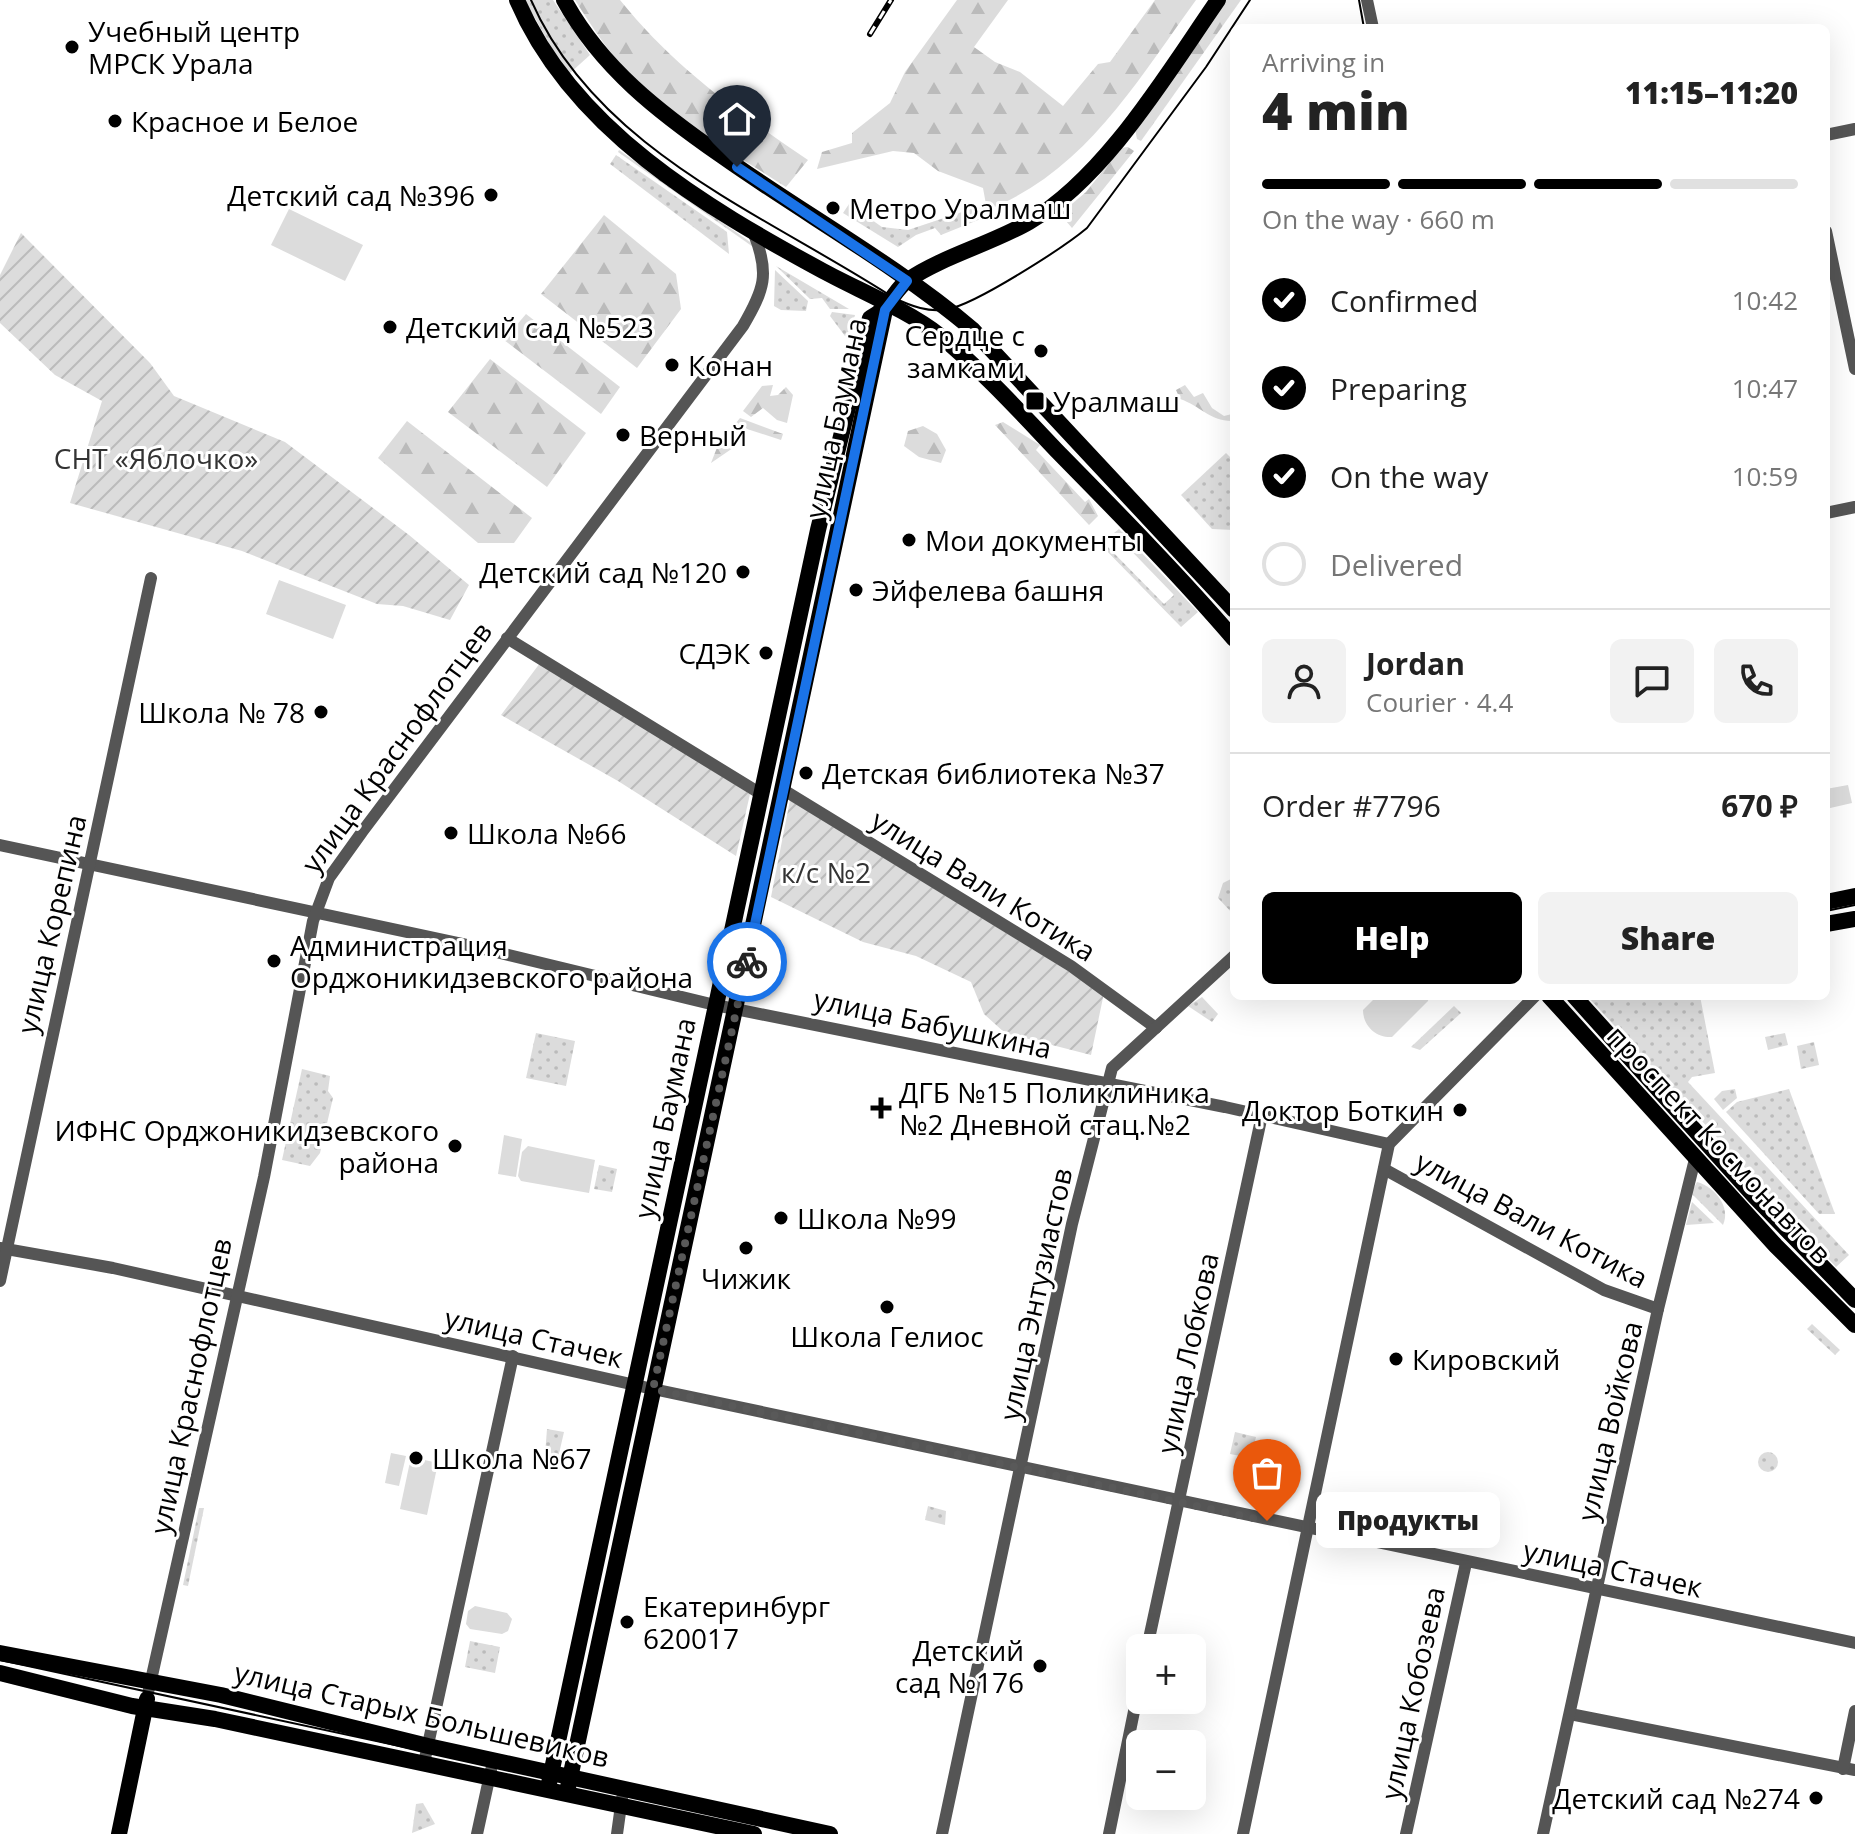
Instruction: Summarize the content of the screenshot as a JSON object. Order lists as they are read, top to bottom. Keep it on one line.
{"streets":{"main road":["улица Баумана","улица Краснофлотцев","проспект Космонавтов","улица Старых Большевиков"],"street":["улица Вали Котика","улица Корепина","улица Бабушкина","улица Энтузиастов","улица Стачек","улица Лобкова","улица Войкова","улица Кобозева"]},"crossings":[["улица Баумана","улица Вали Котика"],["улица Баумана","улица Бабушкина"],["улица Баумана","улица Стачек"],["улица Баумана","улица Старых Большевиков"],["улица Краснофлотцев","улица Бабушкина"],["улица Краснофлотцев","улица Стачек"],["улица Краснофлотцев","улица Старых Большевиков"],["улица Вали Котика","улица Энтузиастов"],["улица Вали Котика","улица Войкова"],["улица Корепина","улица Бабушкина"],["улица Корепина","улица Стачек"],["улица Бабушкина","улица Энтузиастов"],["улица Бабушкина","улица Лобкова"],["проспект Космонавтов","улица Войкова"],["улица Энтузиастов","улица Стачек"],["улица Стачек","улица Лобкова"],["улица Стачек","улица Войкова"],["улица Стачек","улица Кобозева"]],"parks":["СНТ «Яблочко»","к/с №2"],"places":{"other":["Учебный центр МРСК Урала","Красное и Белое","Детский сад №396","Метро Уралмаш","Детский сад №523","Сердце с замками","Конан","Верный","Мои документы","Детский сад №120","Эйфелева башня","СДЭК","Школа № 78","Детская библиотека №37","Школа №66","Администрация Орджоникидзевского района","Доктор Боткин","ИФНС Орджоникидзевского района","Школа №99","Чижик","Школа Гелиос","Кировский","Школа №67","Продукты","Екатеринбург 620017","Детский сад №176","Детский сад №274"],"transit":["Уралмаш"],"health":["ДГБ №15 Поликлиника №2 Дневной стац.№2"]},"page":{"heading":["4 min","Arriving in","11:15–11:20"],"panel":["Jordan","Courier · 4.4","Order #7796","670 ₽"],"bar":"On the way · 660 m","list":[["Confirmed","10:42"],["Preparing","10:47"],["On the way","10:59"],"Delivered"],"buttons":["Help","Share"],"bubble":"Продукты","map_buttons":["+","−"]}}
